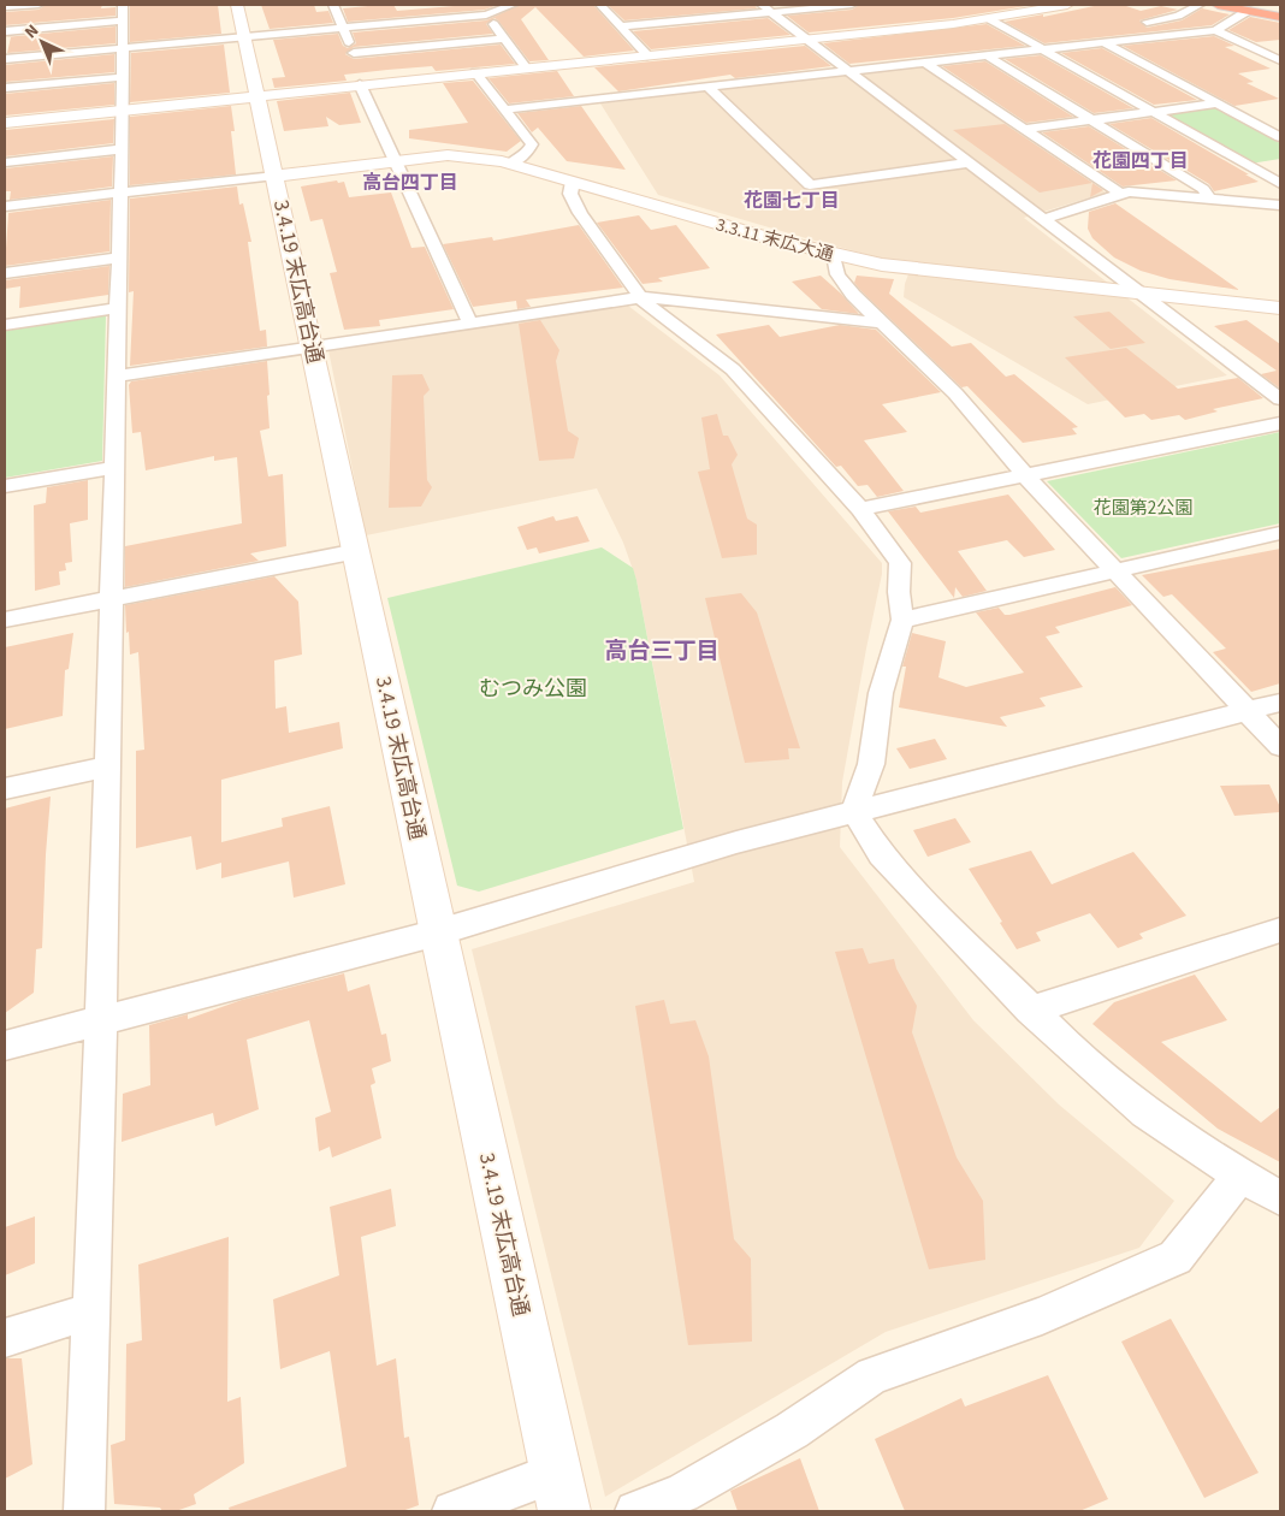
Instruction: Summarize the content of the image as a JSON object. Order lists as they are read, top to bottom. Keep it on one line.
{"streets":{"street":["3.3.11 末広大通","3.4.19 末広高台通"]},"crossings":[["3.3.11 末広大通","3.4.19 末広高台通"]],"districts":["花園四丁目","高台四丁目","花園七丁目","高台三丁目"],"parks":["花園第2公園","むつみ公園"],"north":"top left"}
